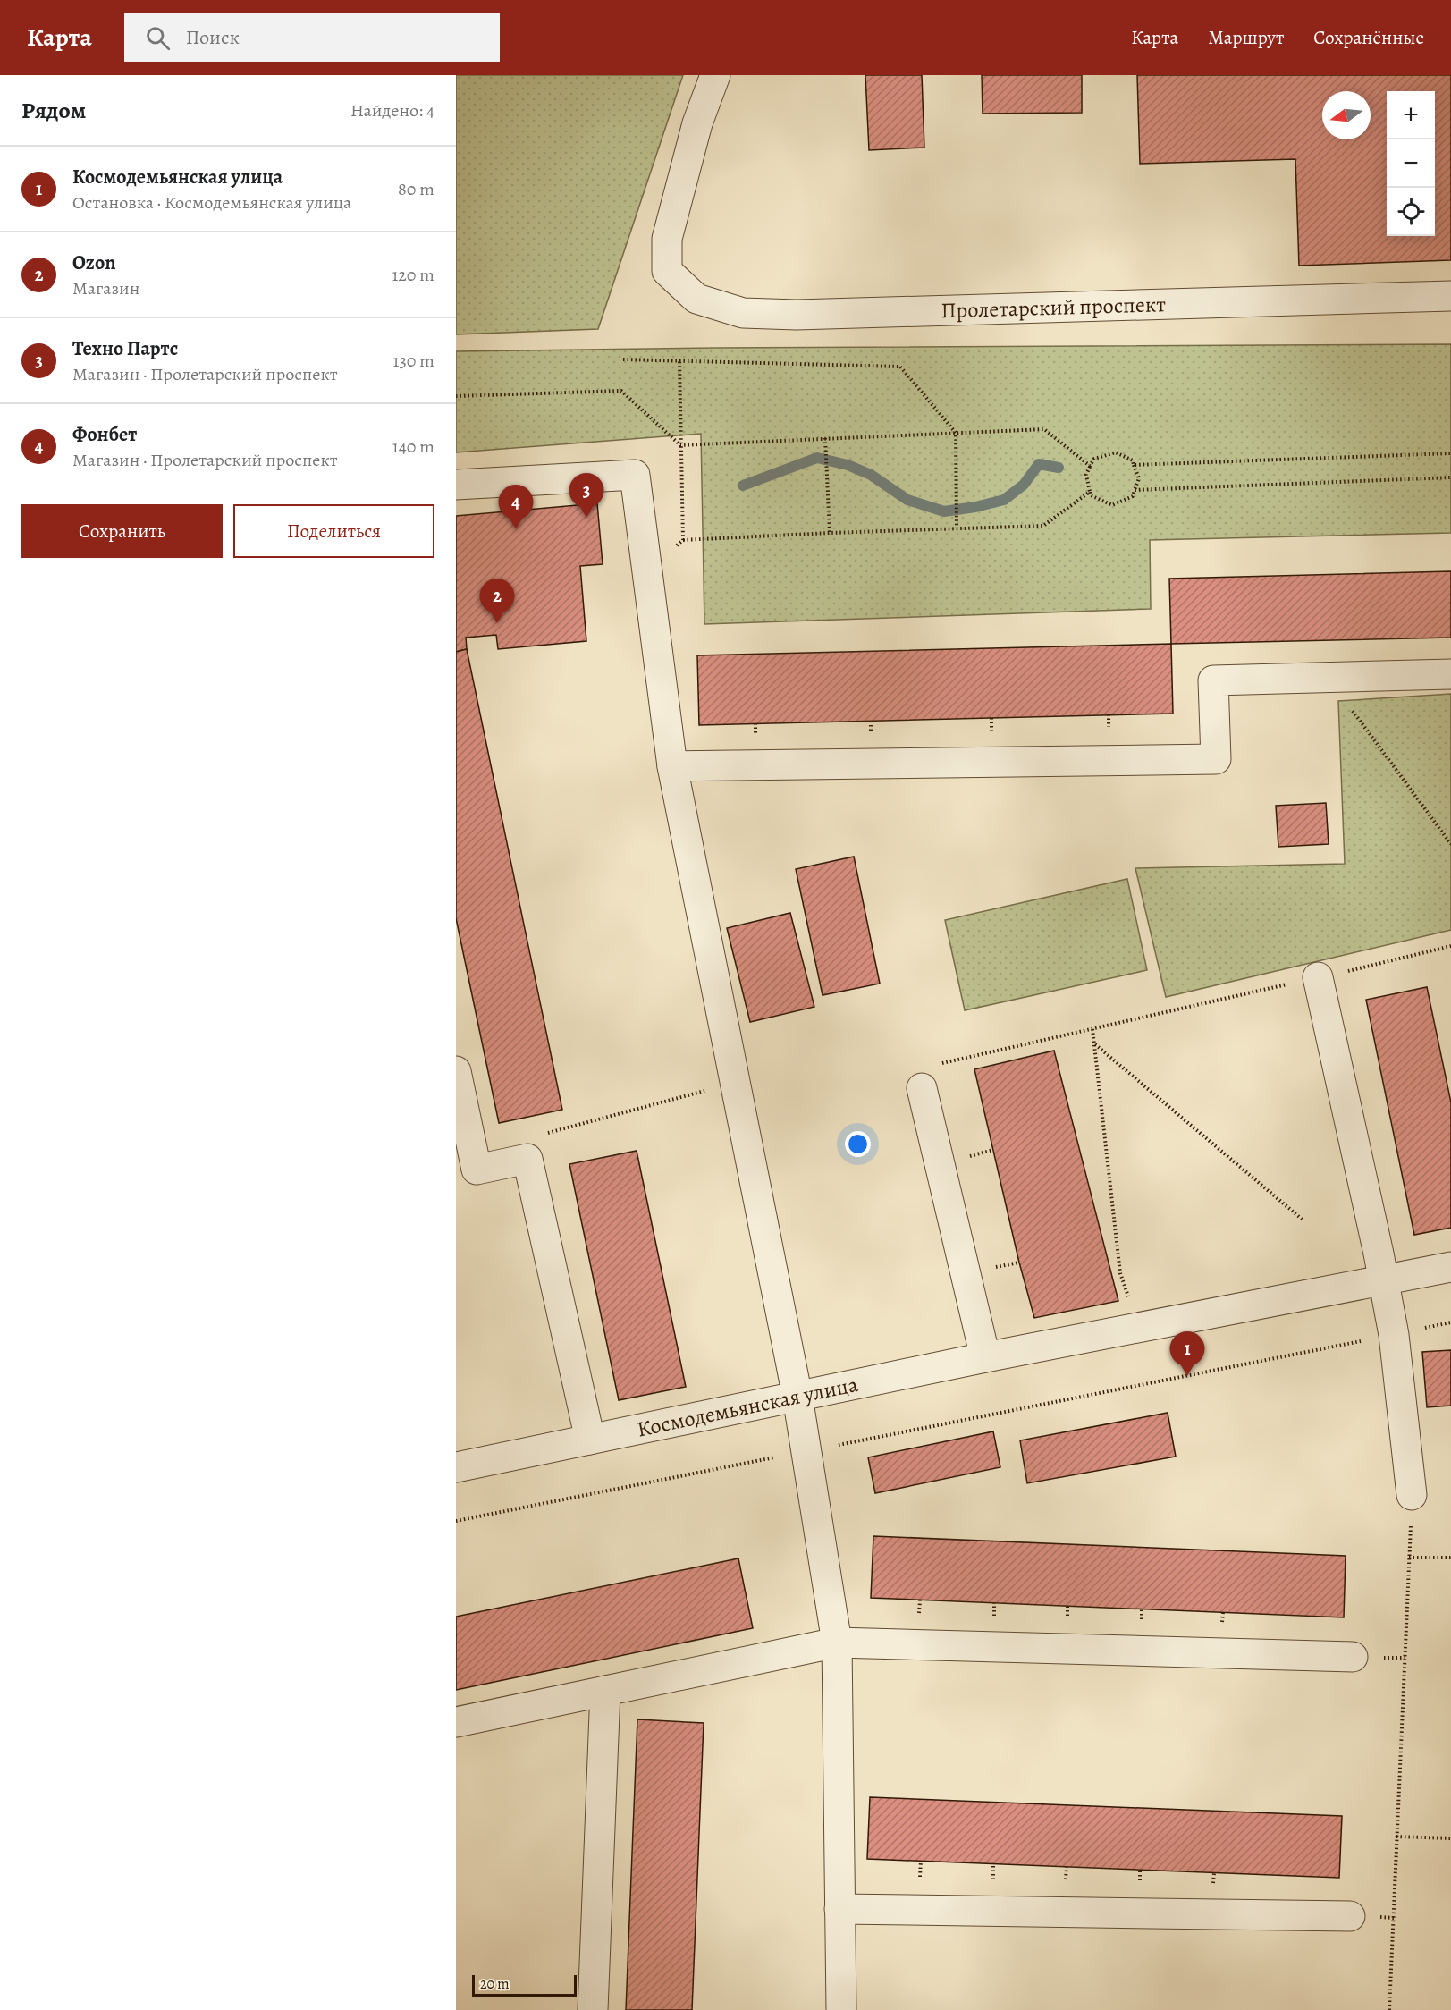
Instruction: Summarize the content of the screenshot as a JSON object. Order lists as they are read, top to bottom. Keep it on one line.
{"streets":{"street":["Пролетарский проспект","Космодемьянская улица"]},"scale_bar":"20 m","north":"left","page":{"header":"Карта","search":"Поиск","nav":["Карта","Маршрут","Сохранённые"],"heading":["Рядом","Найдено: 4"],"map_buttons":["+","−"],"list":[{"mark":"1","name":"Космодемьянская улица","note":"Остановка · Космодемьянская улица","value":"80 m"},{"mark":"2","name":"Ozon","note":"Магазин","value":"120 m"},{"mark":"3","name":"Техно Партс","note":"Магазин · Пролетарский проспект","value":"130 m"},{"mark":"4","name":"Фонбет","note":"Магазин · Пролетарский проспект","value":"140 m"}],"pins":["3","4","2","1"],"buttons":["Сохранить","Поделиться"],"scale":"20 m"}}
